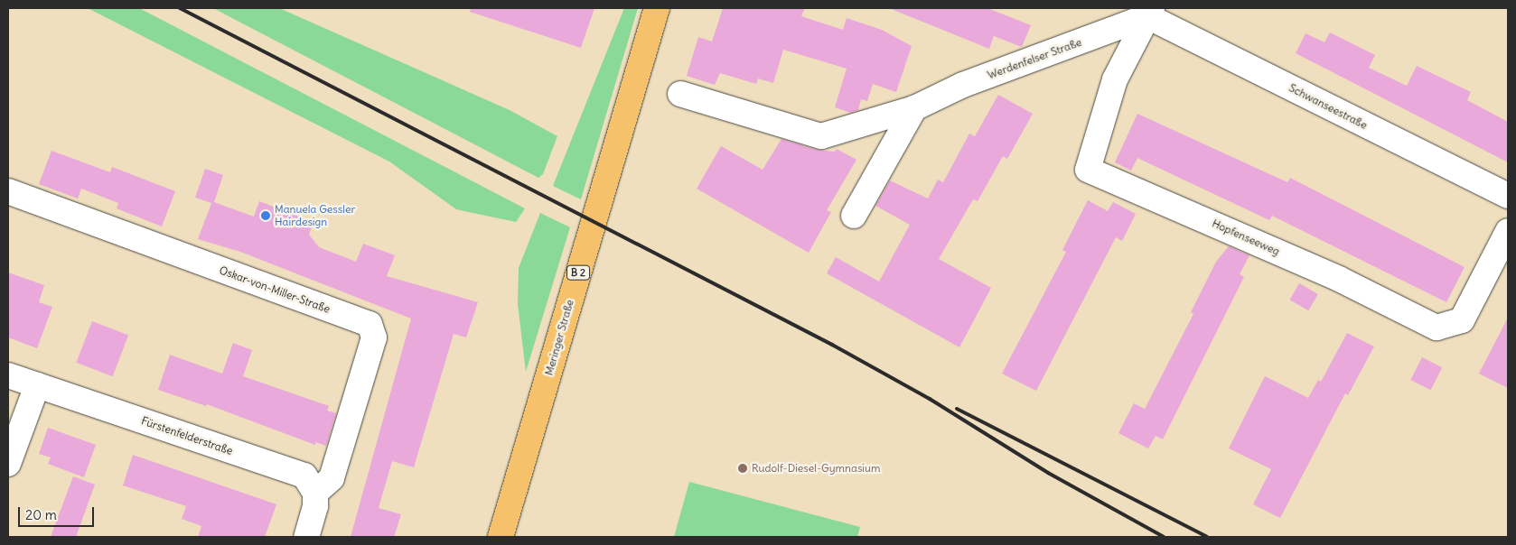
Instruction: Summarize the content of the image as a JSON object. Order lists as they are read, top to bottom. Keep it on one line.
{"streets":{"main road":["B 2","Meringer Straße"],"street":["Werdenfelser Straße","Schwanseestraße","Hopfenseeweg","Oskar-von-Miller-Straße","Fürstenfelderstraße"]},"crossings":[["Werdenfelser Straße","Schwanseestraße"],["Werdenfelser Straße","Hopfenseeweg"],["Schwanseestraße","Hopfenseeweg"],["Oskar-von-Miller-Straße","Fürstenfelderstraße"]],"places":["Manuela Gessler Hairdesign","Rudolf-Diesel-Gymnasium"],"scale_bar":"20 m"}
